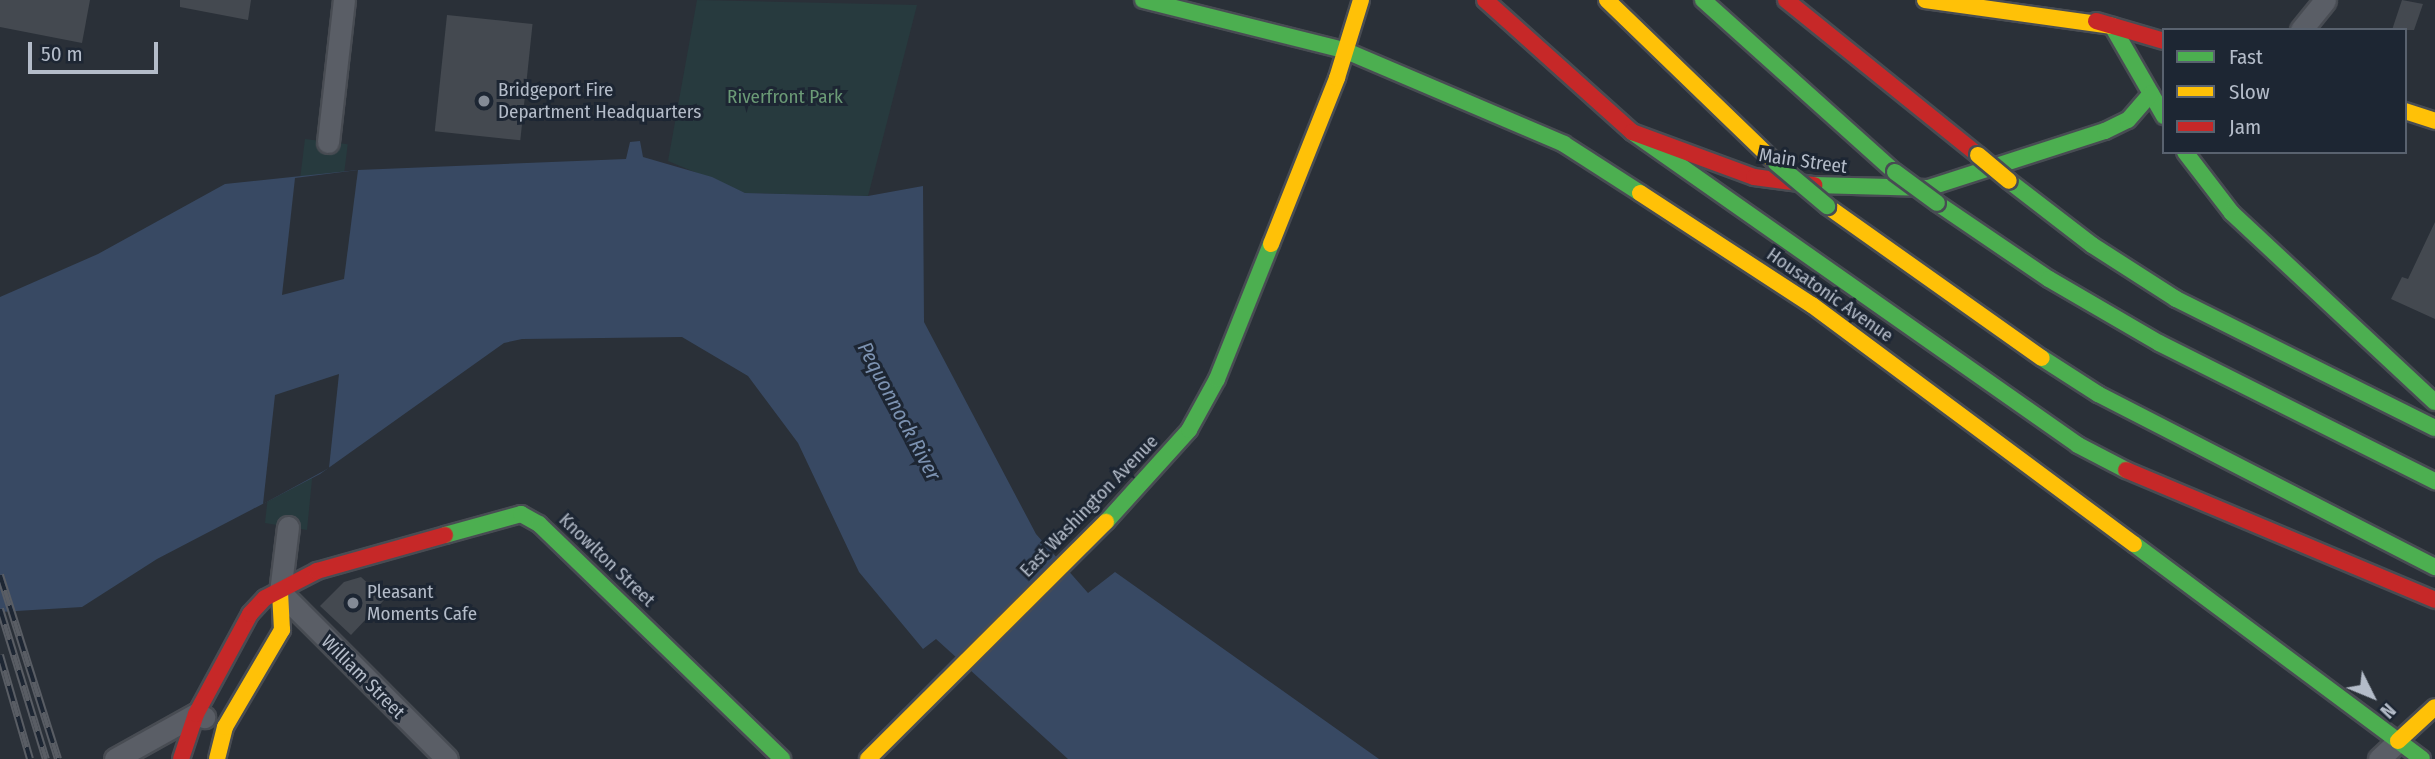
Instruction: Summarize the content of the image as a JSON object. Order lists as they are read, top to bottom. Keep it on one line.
{"streets":{"main road":["Main Street","Housatonic Avenue","East Washington Avenue","Knowlton Street"],"street":["William Street"]},"crossings":[["Housatonic Avenue","East Washington Avenue"],["Knowlton Street","William Street"]],"water":["Pequonnock River"],"parks":["Riverfront Park"],"places":["Bridgeport Fire Department Headquarters","Pleasant Moments Cafe"],"legend":["Fast","Slow","Jam"],"scale_bar":"50 m","north":"bottom right"}
